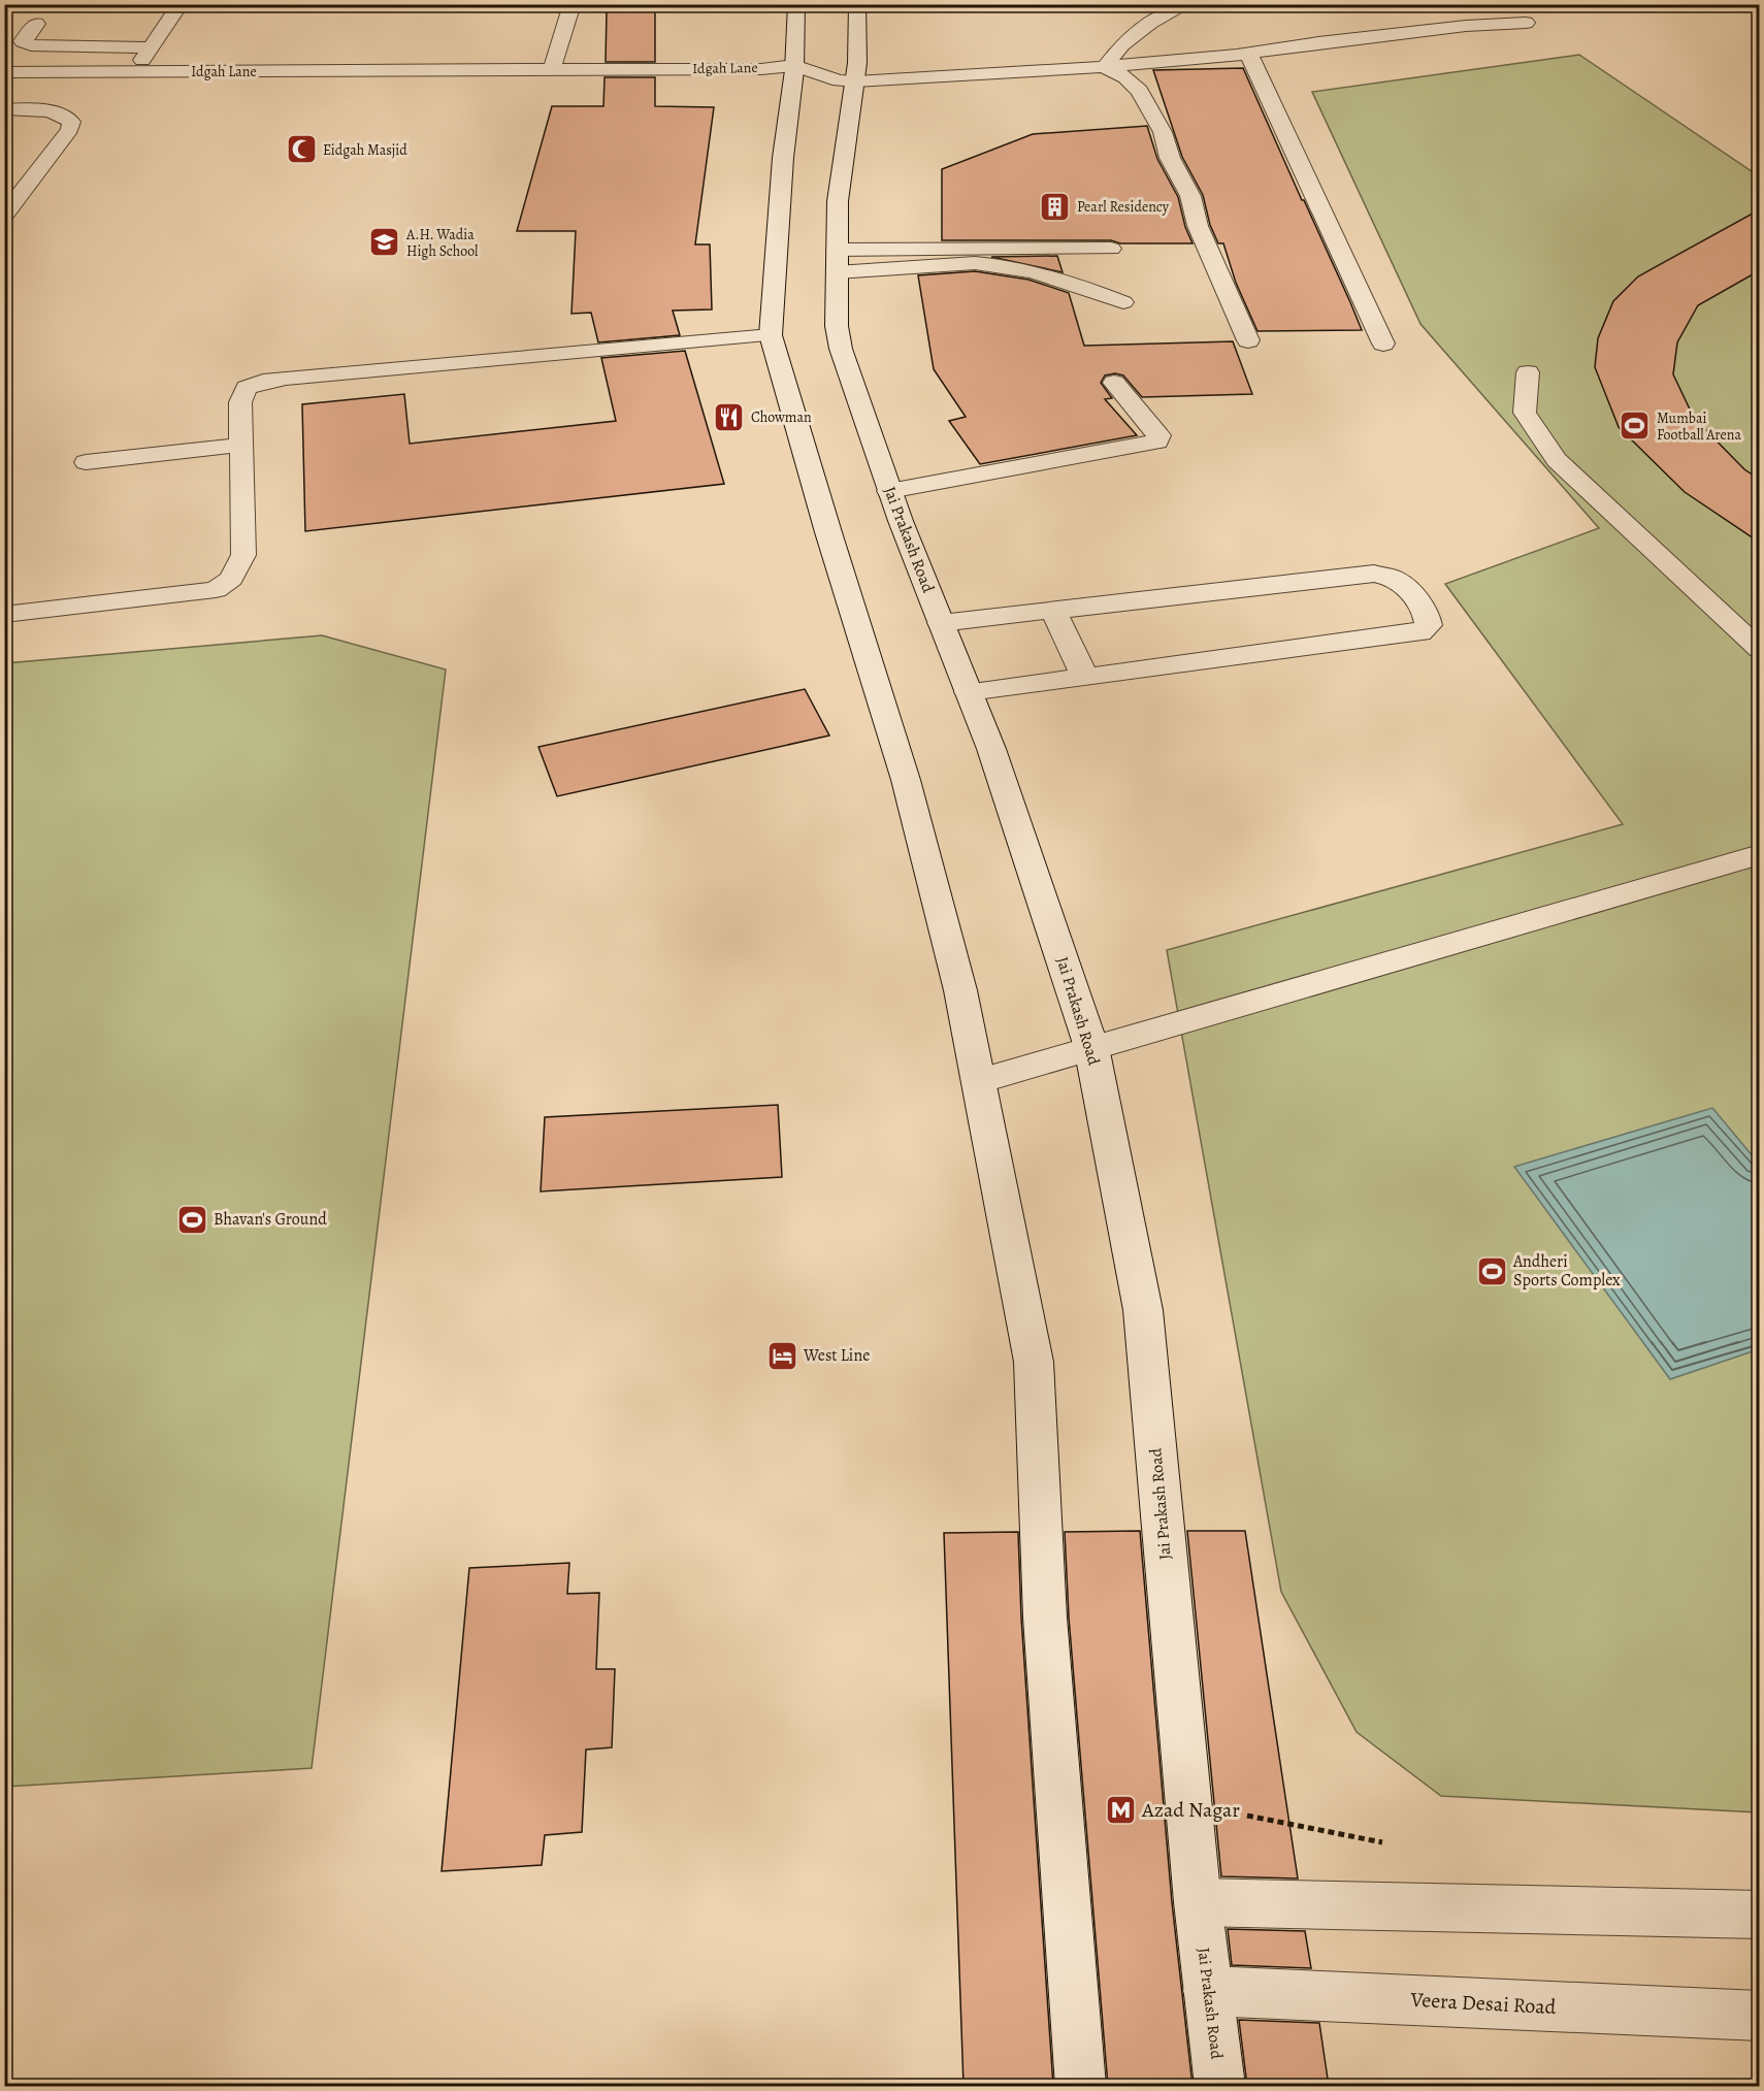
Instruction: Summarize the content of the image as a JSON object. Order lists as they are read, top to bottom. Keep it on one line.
{"streets":{"street":["Idgah Lane","Jai Prakash Road","Veera Desai Road"]},"crossings":[["Jai Prakash Road","Veera Desai Road"]],"places":{"mosque":["Eidgah Masjid"],"building":["Pearl Residency"],"school or university":["A.H. Wadia High School"],"restaurant":["Chowman"],"sports":["Mumbai Football Arena","Bhavan's Ground","Andheri Sports Complex"],"hotel":["West Line"],"metro station":["Azad Nagar"]}}
